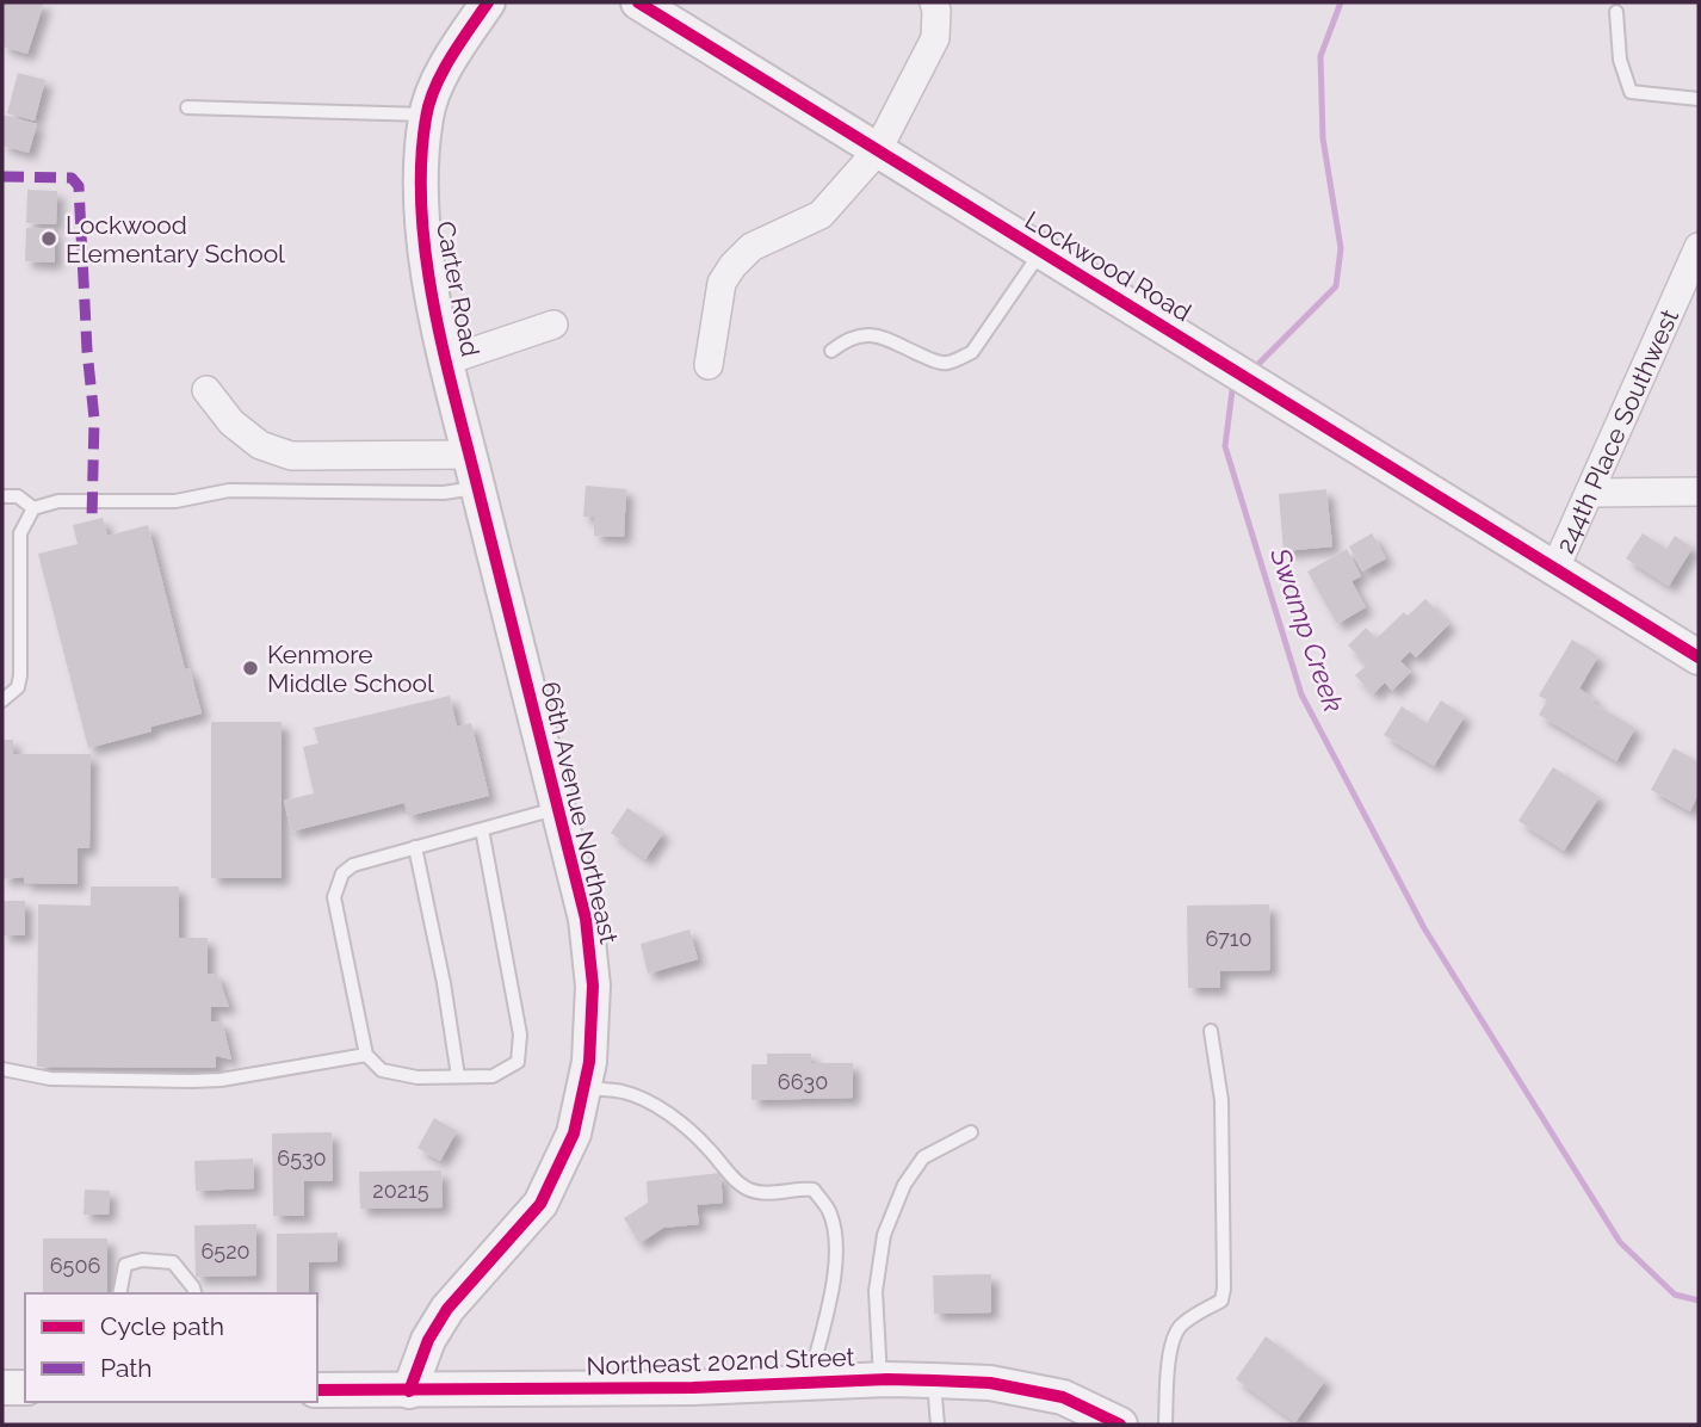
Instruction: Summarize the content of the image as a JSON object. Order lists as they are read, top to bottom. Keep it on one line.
{"streets":{"street":["Lockwood Road","Carter Road","244th Place Southwest","66th Avenue Northeast","Northeast 202nd Street"]},"crossings":[["Lockwood Road","244th Place Southwest"],["Carter Road","66th Avenue Northeast"],["66th Avenue Northeast","Northeast 202nd Street"]],"water":["Swamp Creek"],"places":["Lockwood Elementary School","Kenmore Middle School"],"house_numbers":["6710","6630","6530","20215","6520","6506"],"legend":["Cycle path","Path"]}
